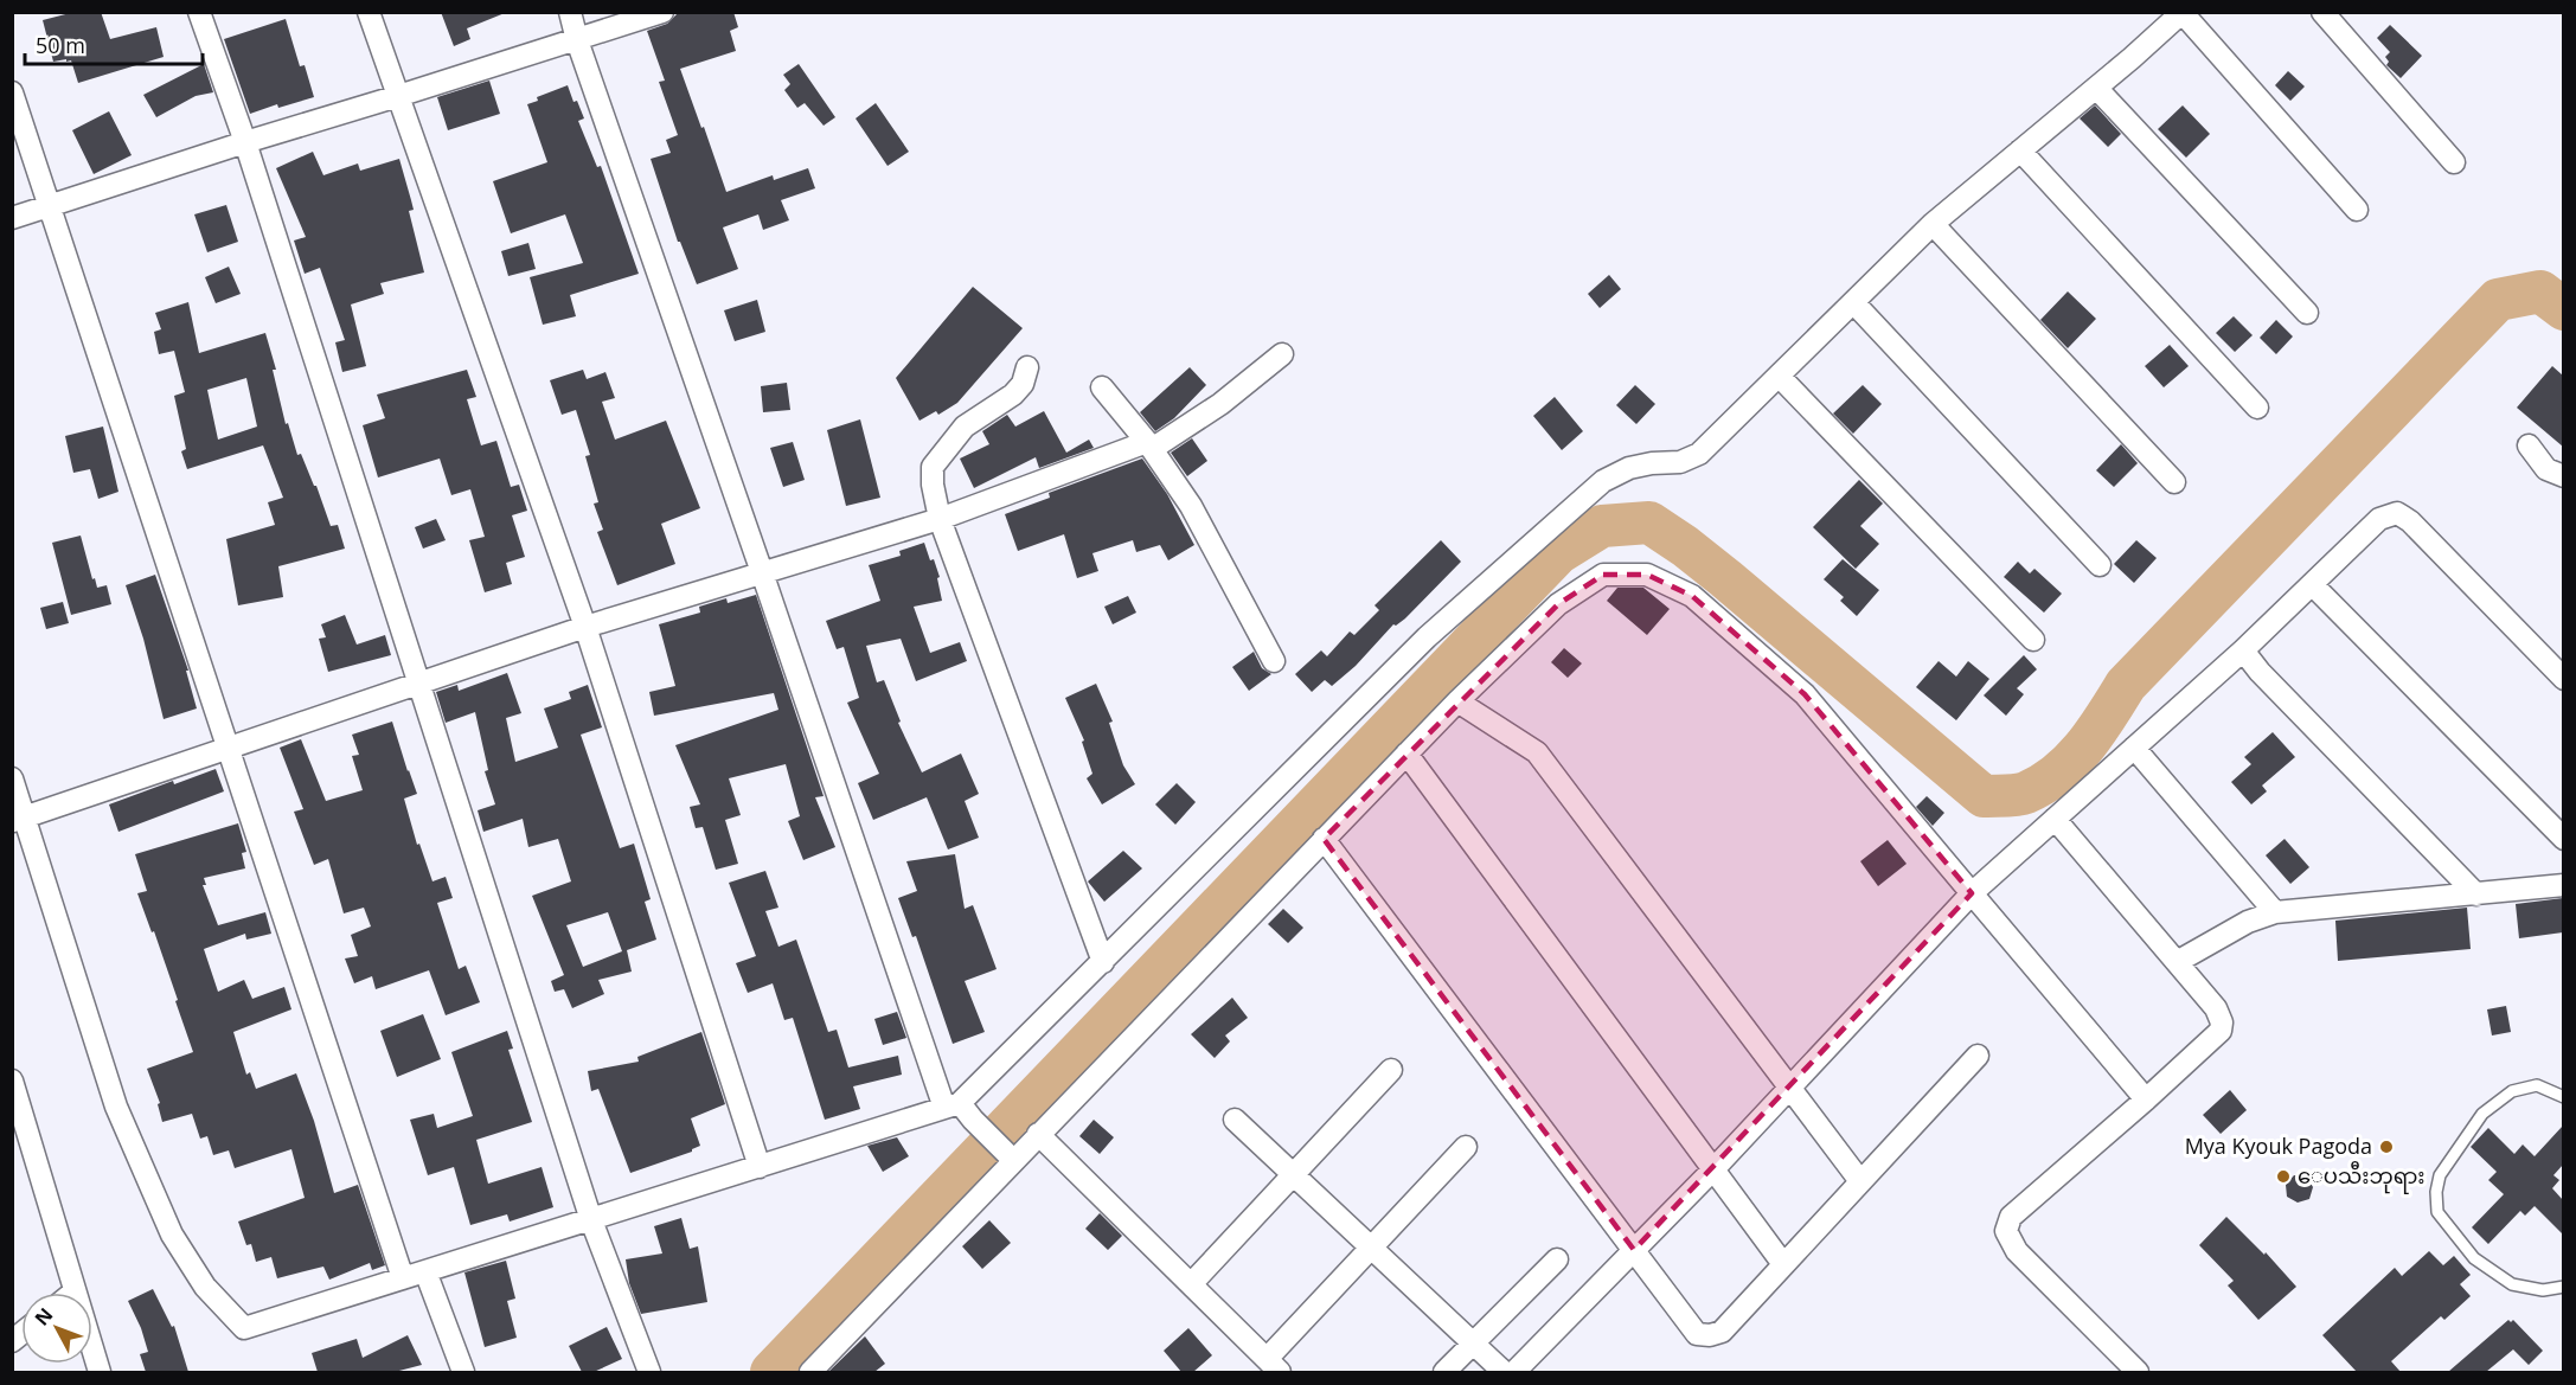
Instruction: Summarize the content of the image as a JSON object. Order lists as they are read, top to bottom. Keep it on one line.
{"places":["Mya Kyouk Pagoda","ေပသီးဘုရား"],"scale_bar":"50 m","north":"top left"}
